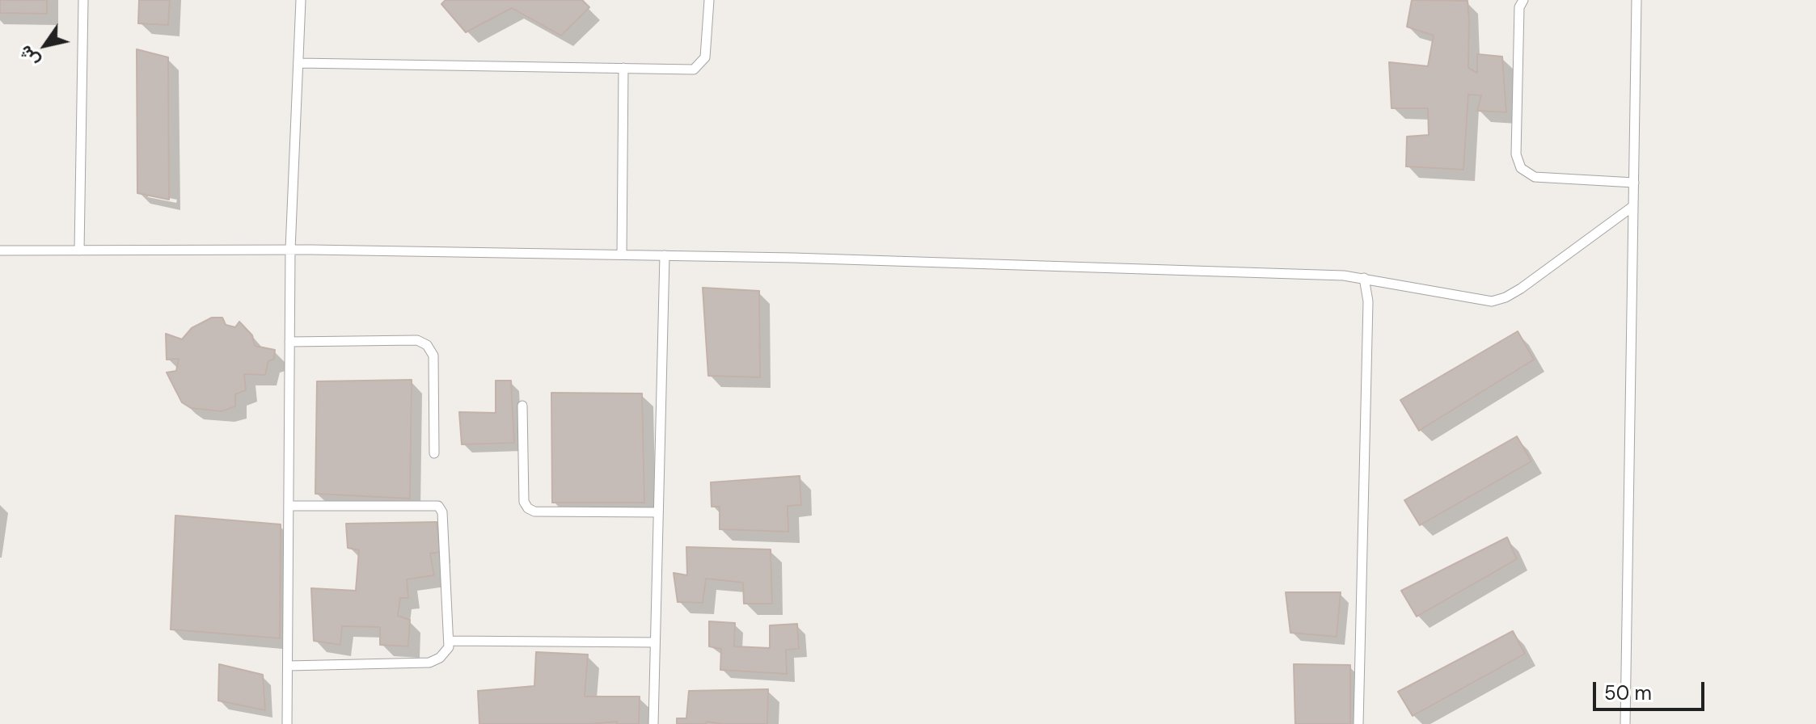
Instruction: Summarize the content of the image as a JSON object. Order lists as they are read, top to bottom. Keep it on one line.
{"scale_bar":"50 m","north":"bottom left"}
